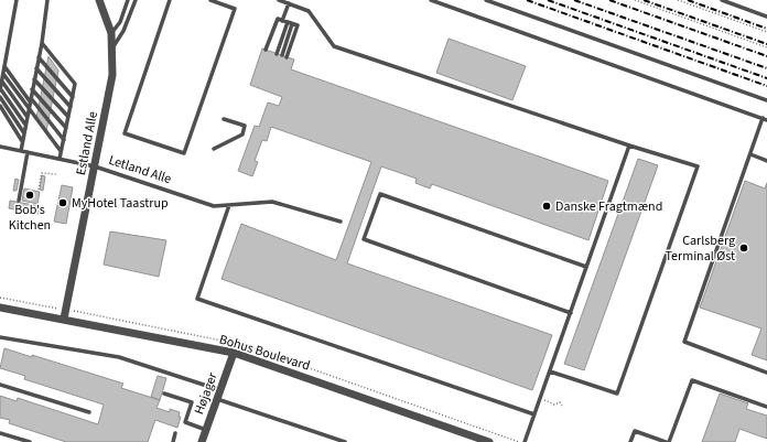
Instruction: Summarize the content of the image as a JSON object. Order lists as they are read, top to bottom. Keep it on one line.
{"streets":{"street":["Estland Alle","Bohus Boulevard","Højager"],"lane":["Letland Alle"]},"crossings":[["Estland Alle","Letland Alle"],["Estland Alle","Bohus Boulevard"],["Bohus Boulevard","Højager"]],"places":["Bob's Kitchen","MyHotel Taastrup","Danske Fragtmænd","Carlsberg Terminal Øst"]}
